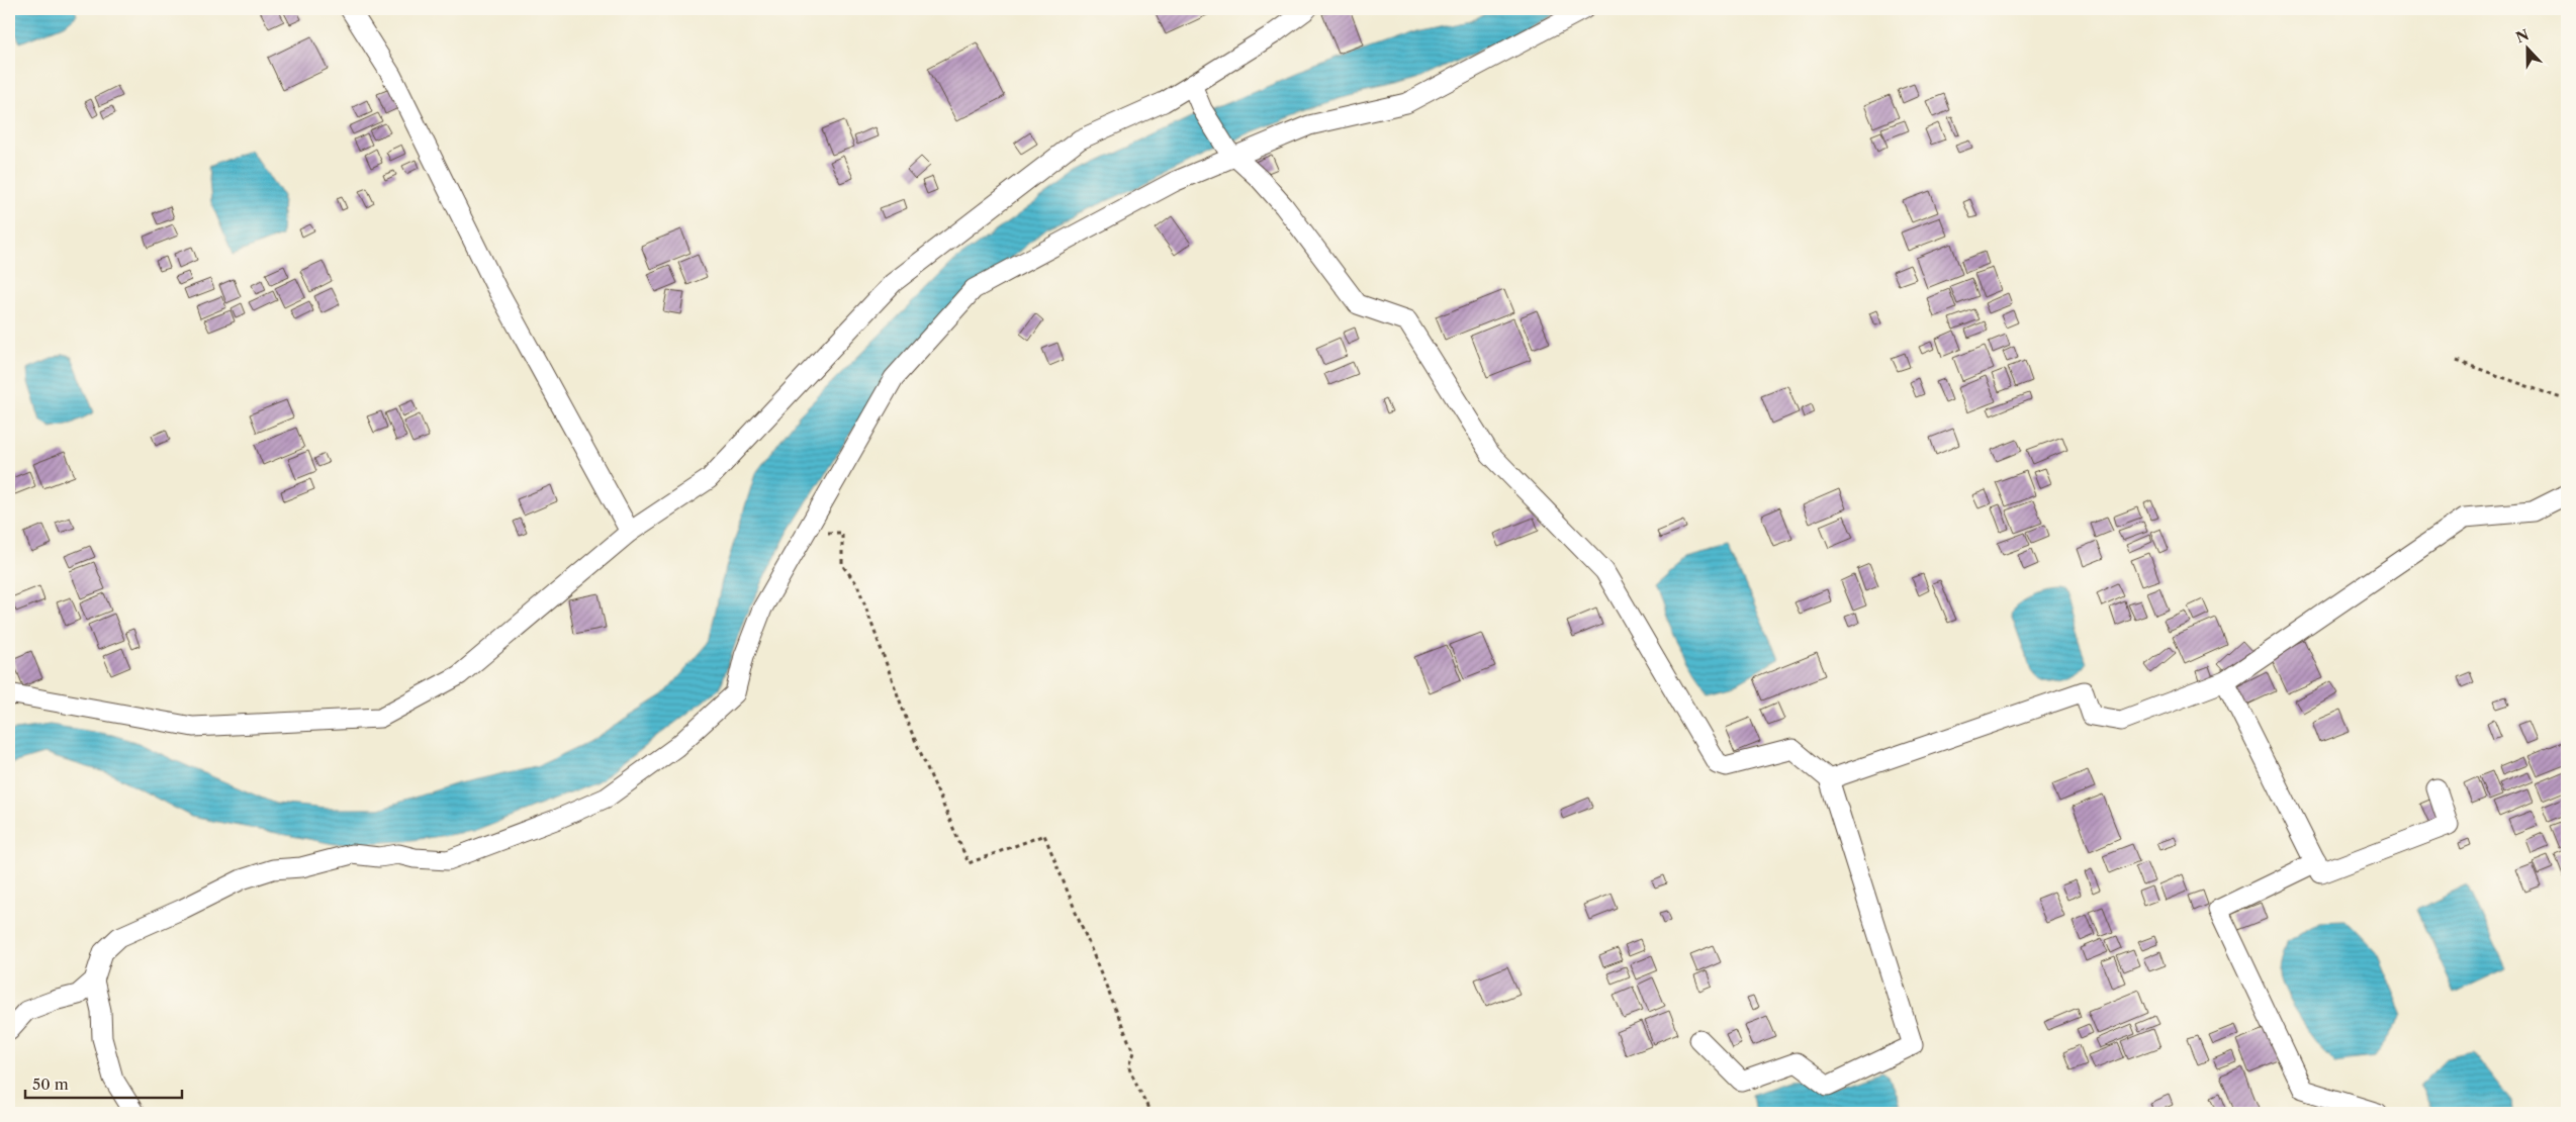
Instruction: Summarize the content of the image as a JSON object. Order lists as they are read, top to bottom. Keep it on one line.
{"scale_bar":"50 m","north":"top"}
